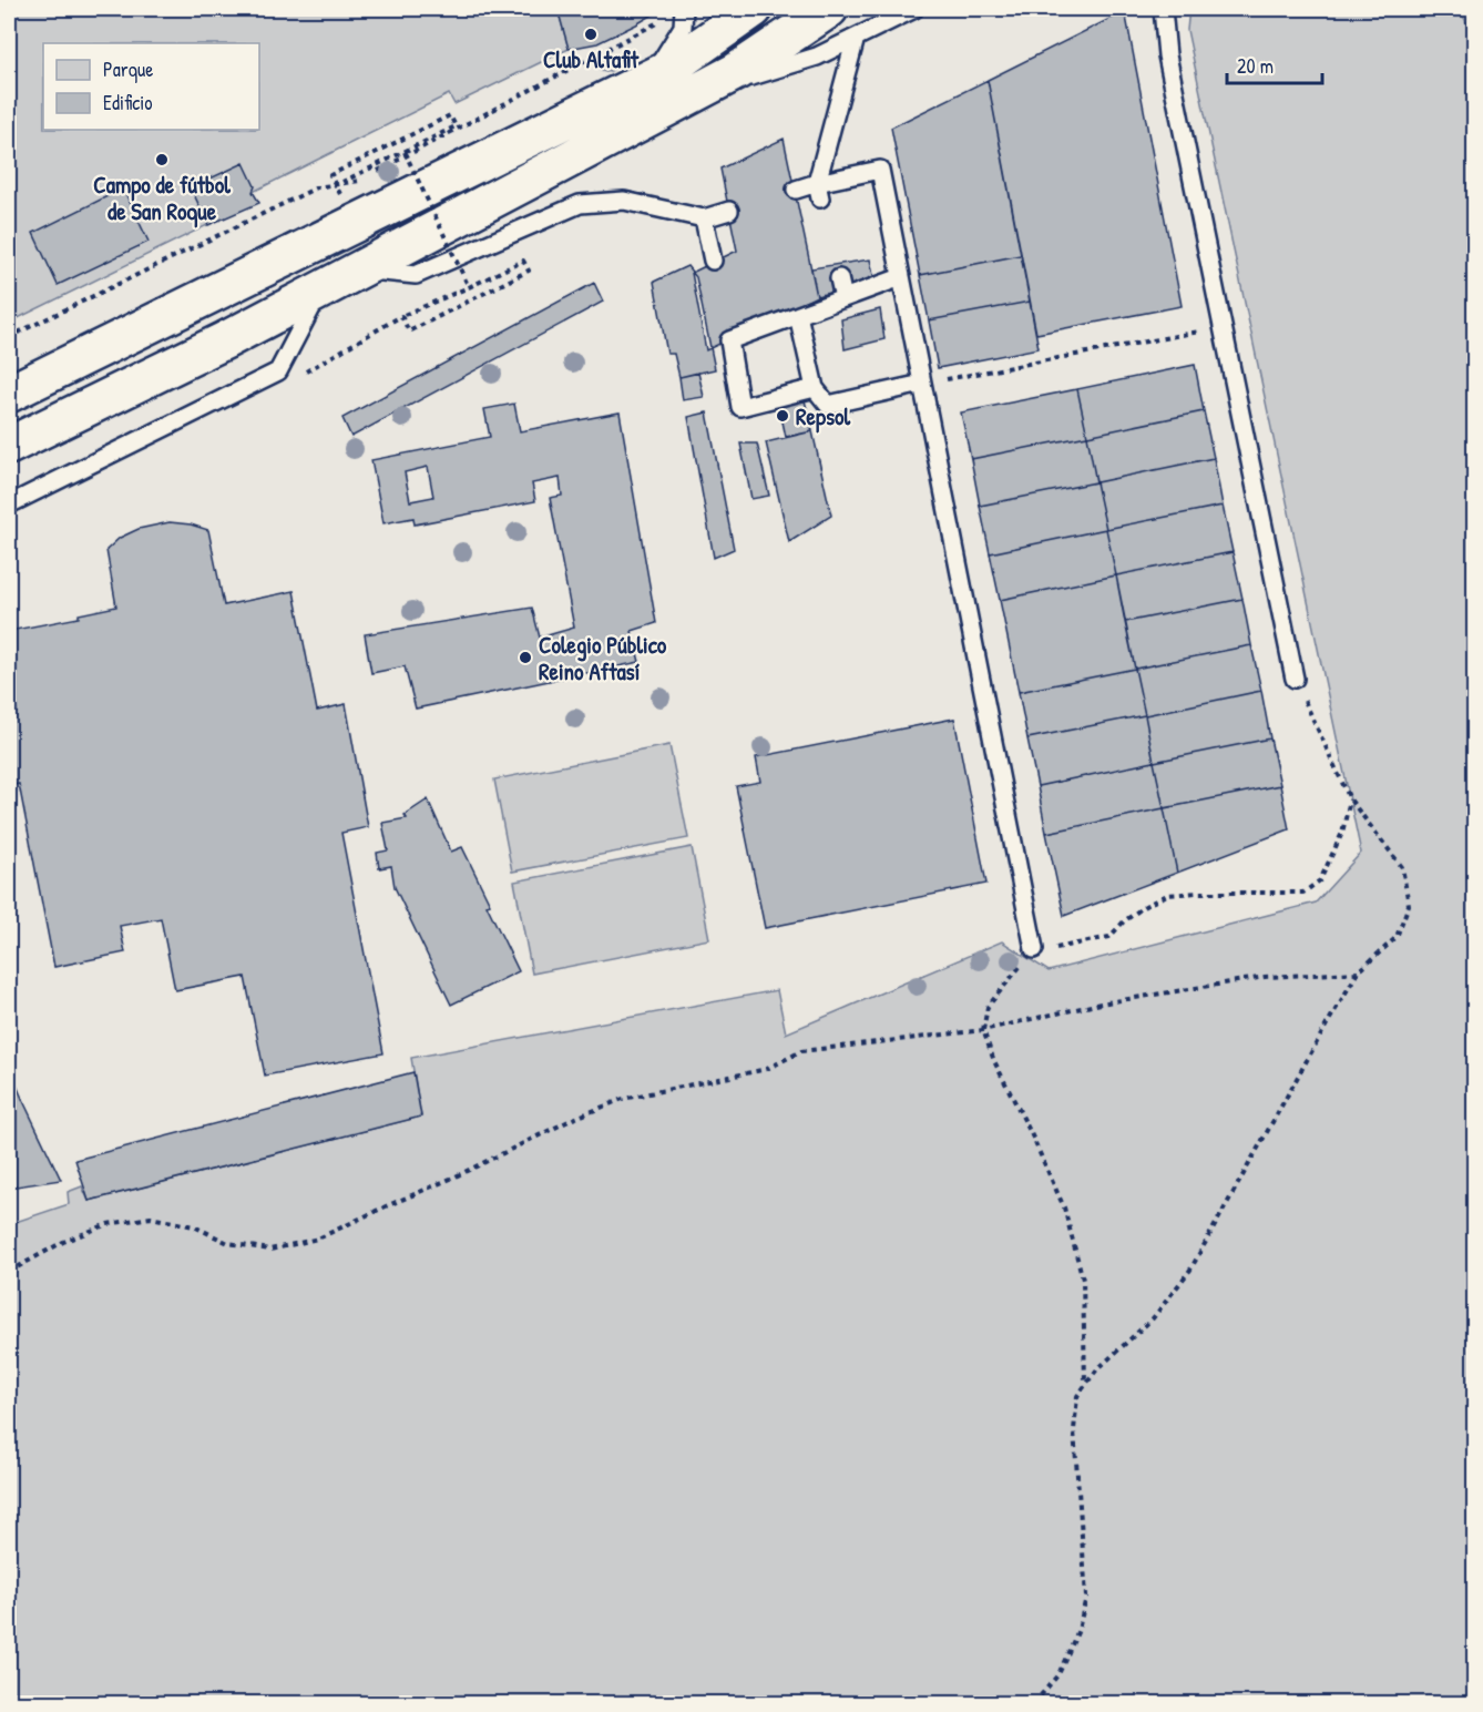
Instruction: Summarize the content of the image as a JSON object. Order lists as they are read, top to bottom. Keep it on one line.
{"places":["Club Altafit","Campo de fútbol de San Roque","Repsol","Colegio Público Reino Aftasí"],"legend":["Parque","Edificio"],"scale_bar":"20 m"}
